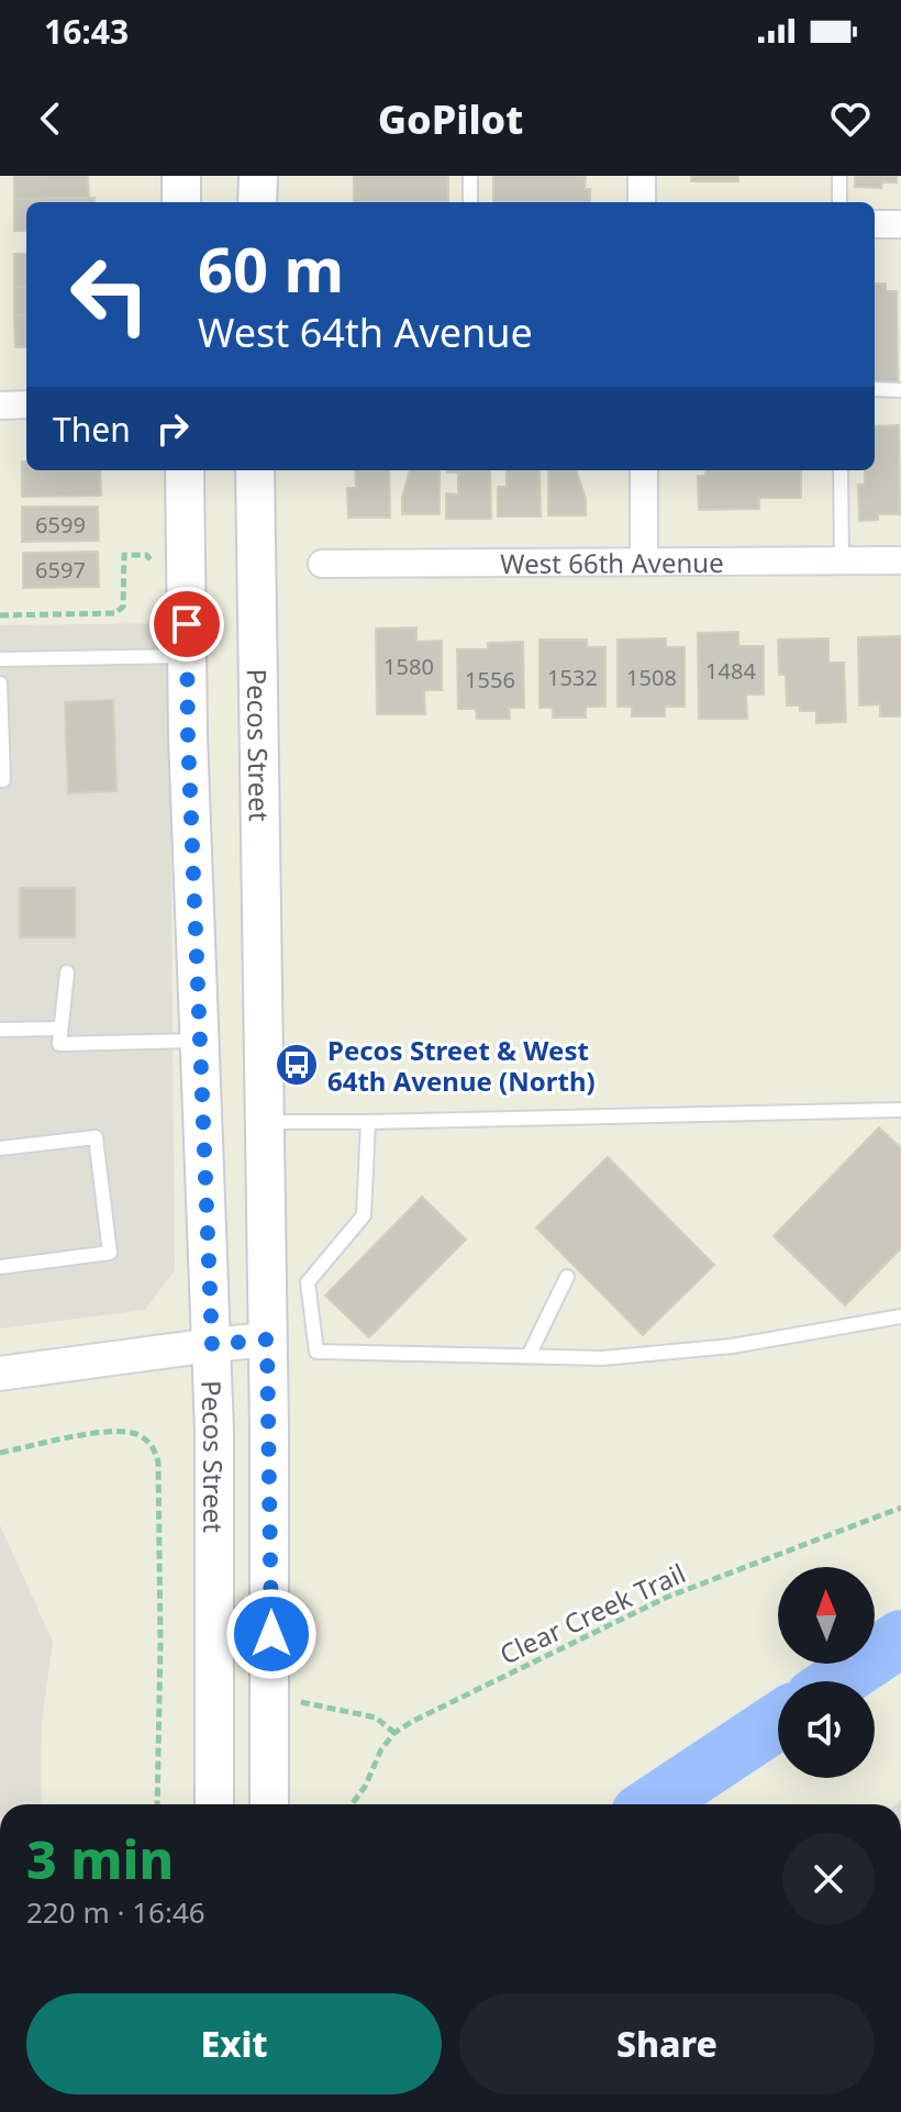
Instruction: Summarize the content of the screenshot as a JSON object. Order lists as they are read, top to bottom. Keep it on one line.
{"streets":{"main road":["Pecos Street"],"street":["West 66th Avenue"],"path":["Clear Creek Trail"]},"places":{"bus stop":["Pecos Street & West 64th Avenue (North)"]},"house_numbers":["6599","6597","1580","1484","1532","1508","1556"],"north":"top","page":{"status":"16:43","header":"GoPilot","turn":["60 m","West 64th Avenue"],"then":"Then","heading":["3 min","220 m · 16:46"],"buttons":["Exit","Share"]}}
